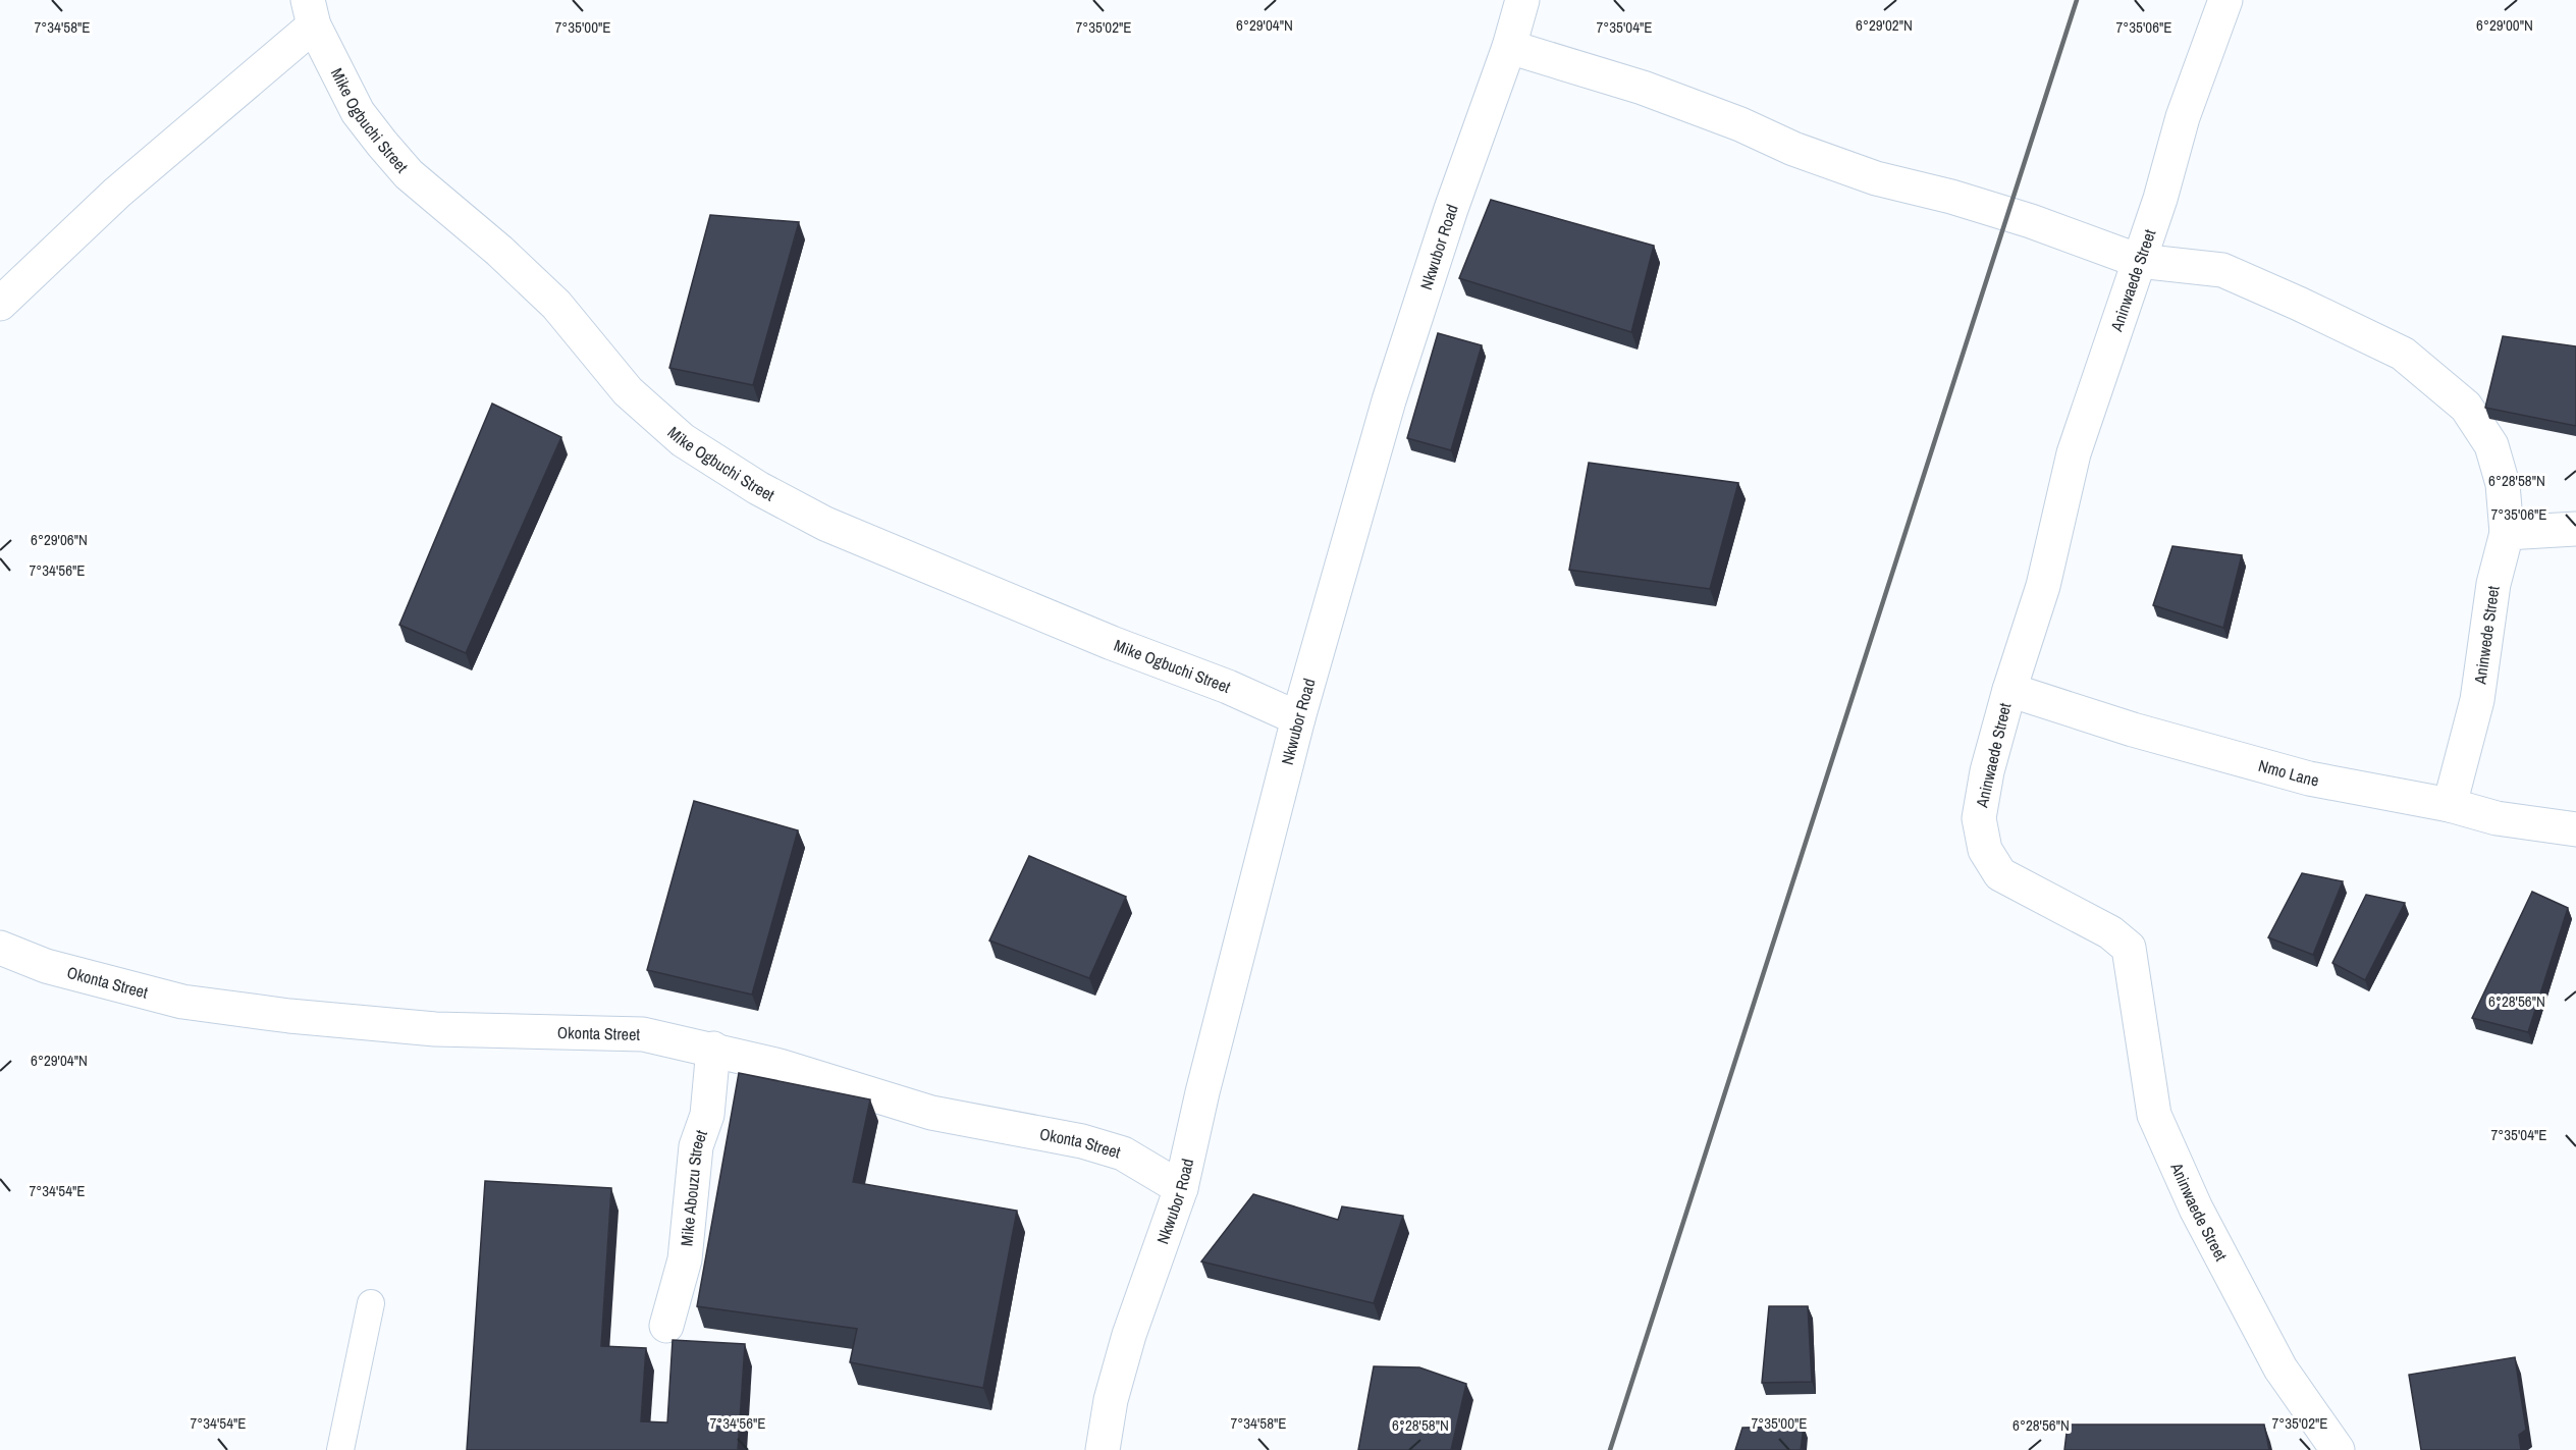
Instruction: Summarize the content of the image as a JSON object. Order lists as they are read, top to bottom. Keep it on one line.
{"streets":{"street":["Mike Ogbuchi Street","Nkwubor Road","Aninwaede Street","Aninwede Street","Nmo Lane","Okonta Street","Mike Abouzu Street"]},"crossings":[["Mike Ogbuchi Street","Nkwubor Road"],["Nkwubor Road","Aninwede Street"],["Nkwubor Road","Okonta Street"],["Aninwaede Street","Aninwede Street"],["Aninwaede Street","Nmo Lane"],["Aninwede Street","Nmo Lane"],["Okonta Street","Mike Abouzu Street"]],"coordinates":["6°29'04\"N","6°29'02\"N","6°29'00\"N","7°34'58\"E","7°35'00\"E","7°35'02\"E","7°35'04\"E","7°35'06\"E","6°28'58\"N","6°29'06\"N","7°34'56\"E","6°28'56\"N","7°34'54\"E"]}
